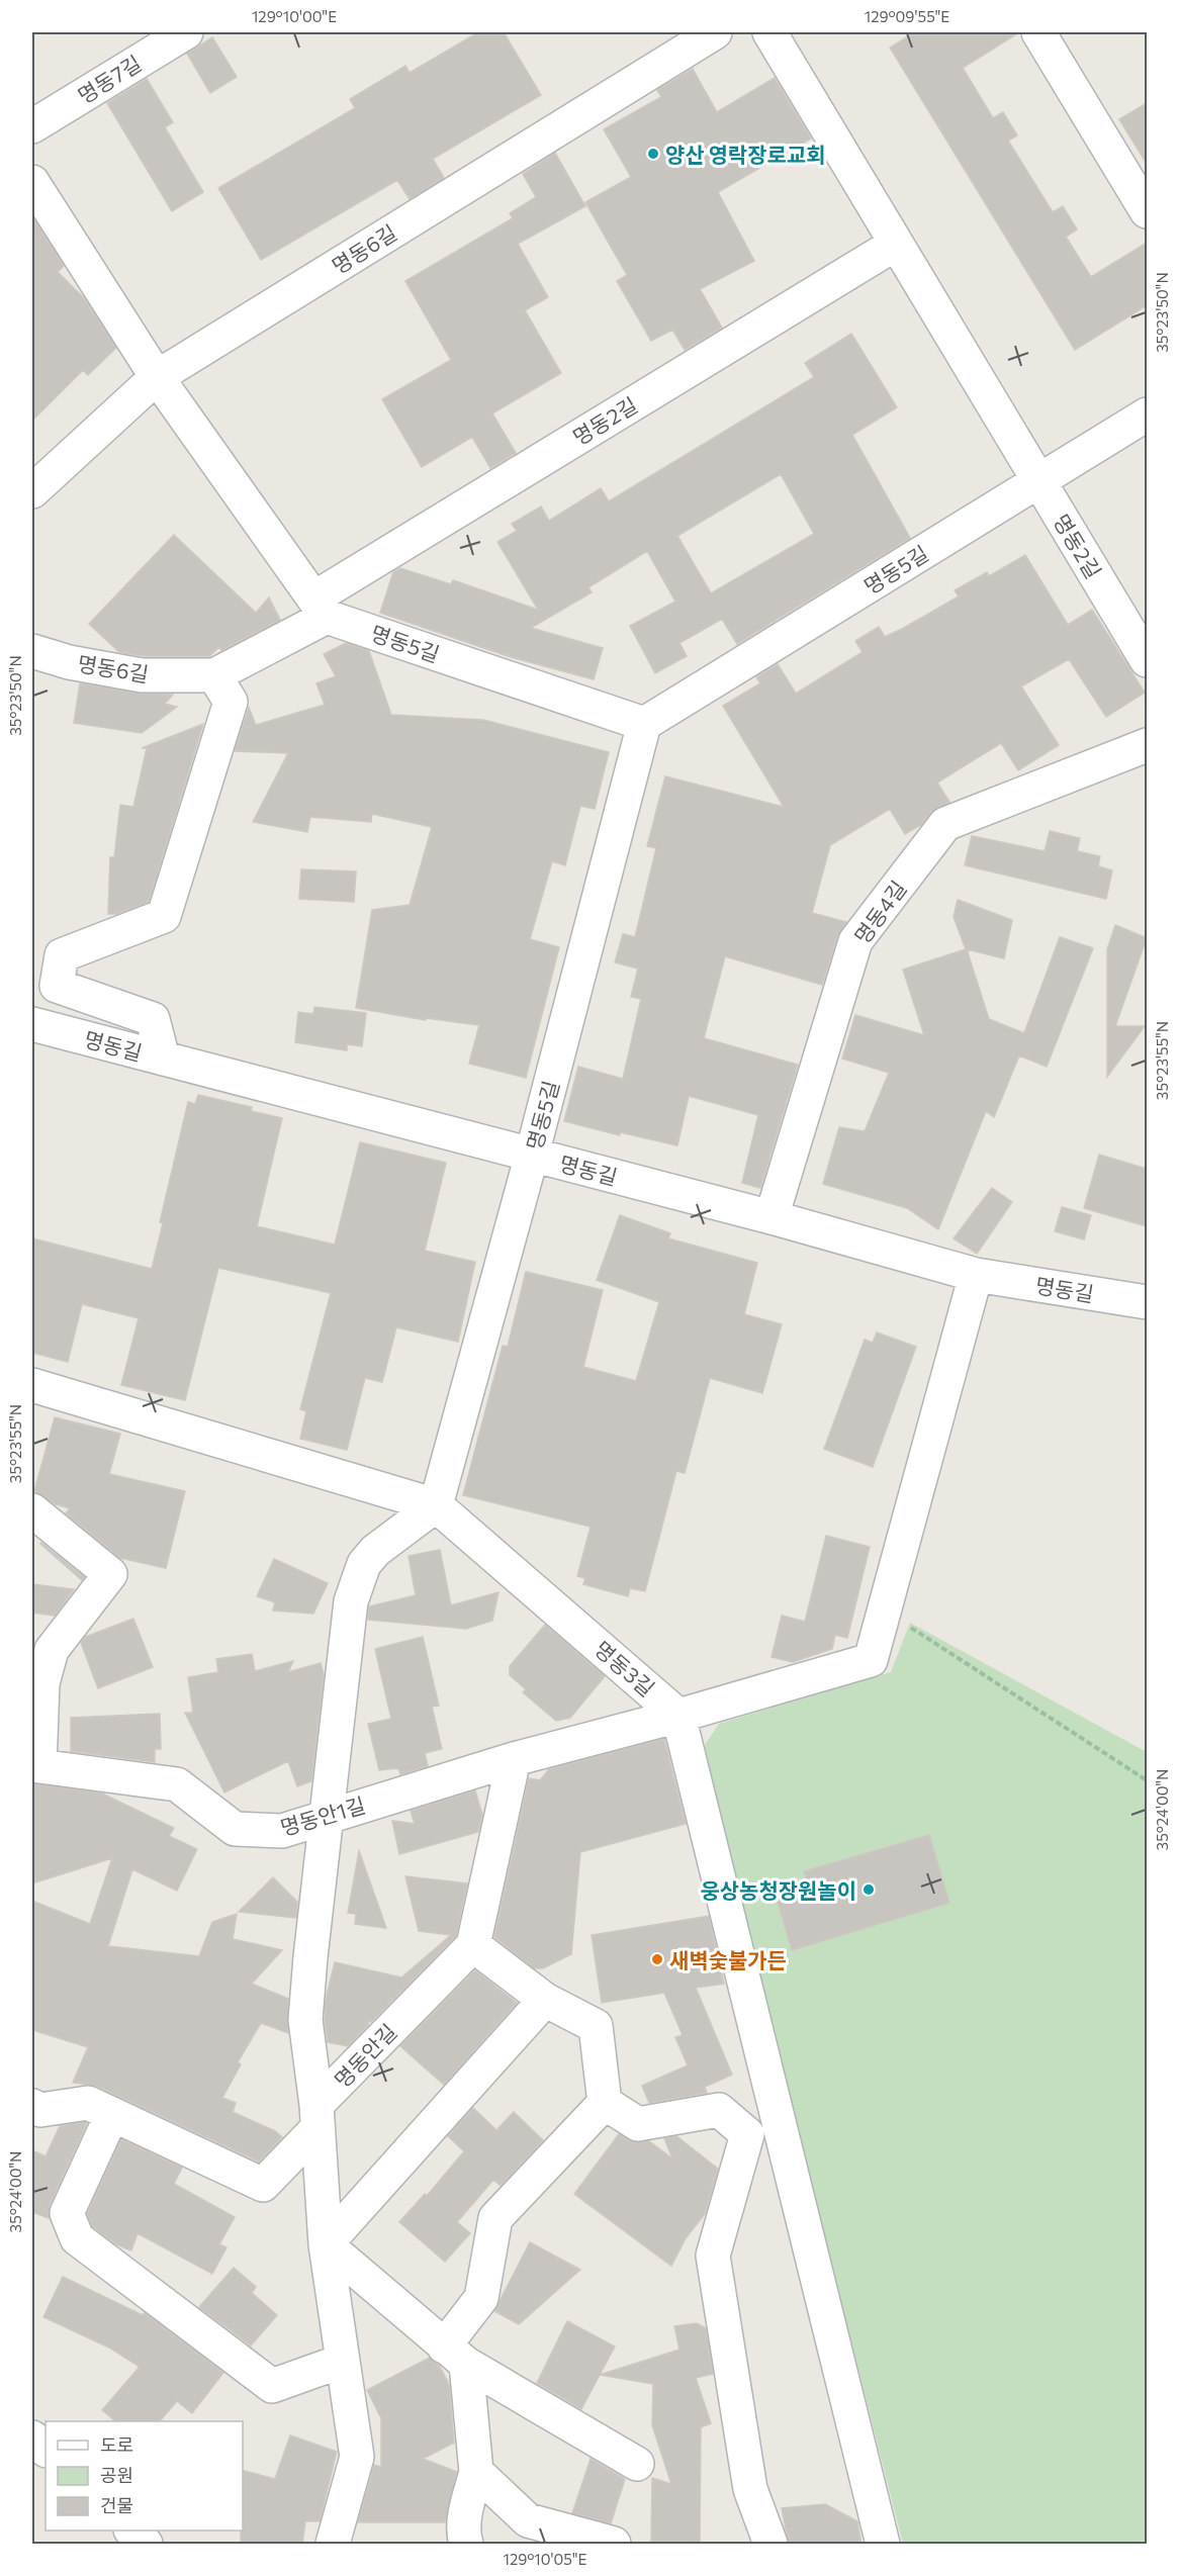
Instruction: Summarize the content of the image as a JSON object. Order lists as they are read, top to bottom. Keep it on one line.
{"streets":{"street":["명동7길","명동6길","명동2길","명동5길","명동4길","명동길","명동3길","명동안1길","명동안길"]},"crossings":[["명동6길","명동2길"],["명동6길","명동5길"],["명동2길","명동5길"],["명동5길","명동길"],["명동5길","명동3길"],["명동4길","명동길"]],"places":["양산 영락장로교회","웅상농청장원놀이","새벽숯불가든"],"legend":["도로","공원","건물"],"coordinates":["129°10'00\"E","129°09'55\"E","35°23'50\"N","35°23'55\"N","35°24'00\"N","129°10'05\"E"]}
